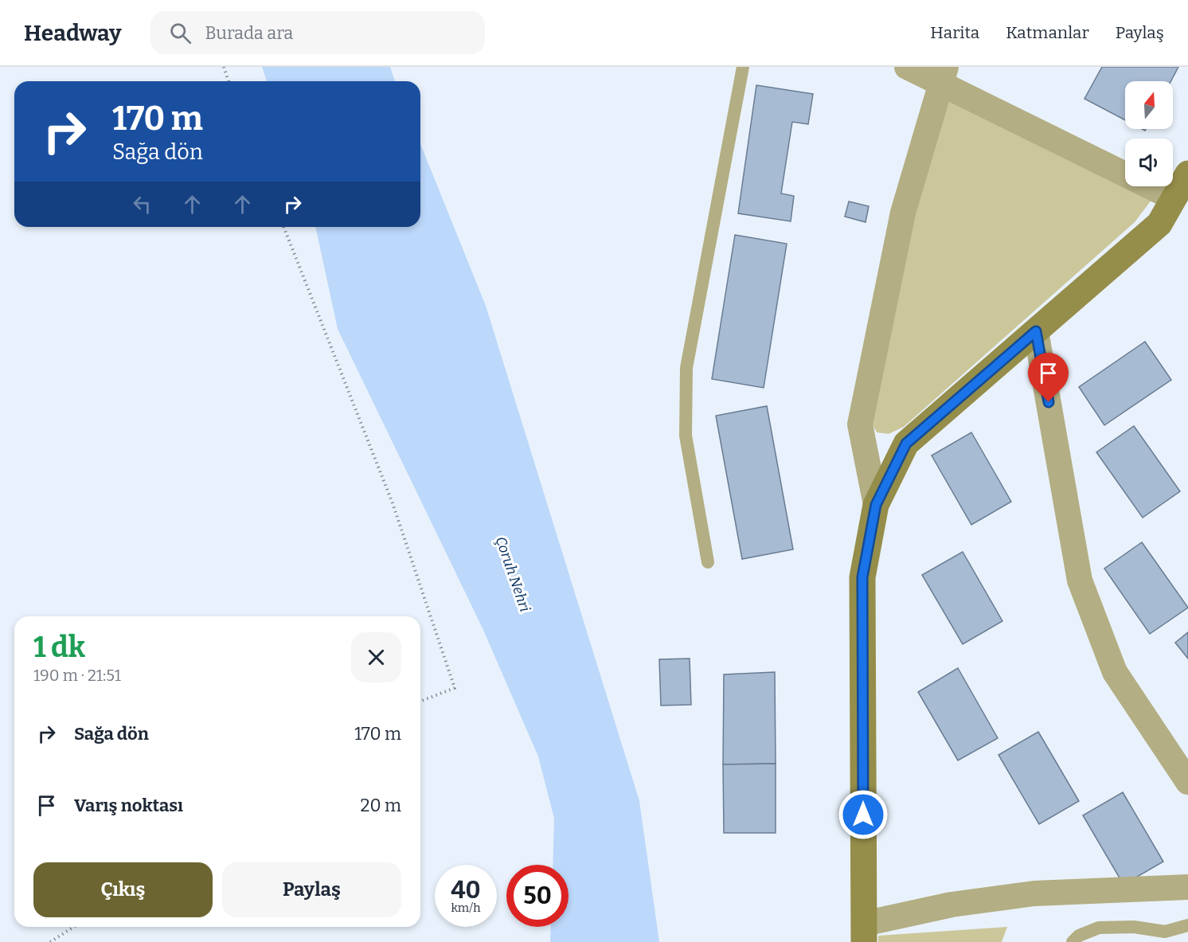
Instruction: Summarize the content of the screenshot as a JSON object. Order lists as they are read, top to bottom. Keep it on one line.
{"water":["Çoruh Nehri"],"north":"top","page":{"header":"Headway","search":"Burada ara","nav":["Harita","Katmanlar","Paylaş"],"turn":["170 m","Sağa dön"],"heading":["1 dk","190 m · 21:51"],"list":[{"name":"Sağa dön","value":"170 m"},{"name":"Varış noktası","value":"20 m"}],"buttons":["Çıkış","Paylaş"],"speed":"40 km/h","limit":"50"}}
